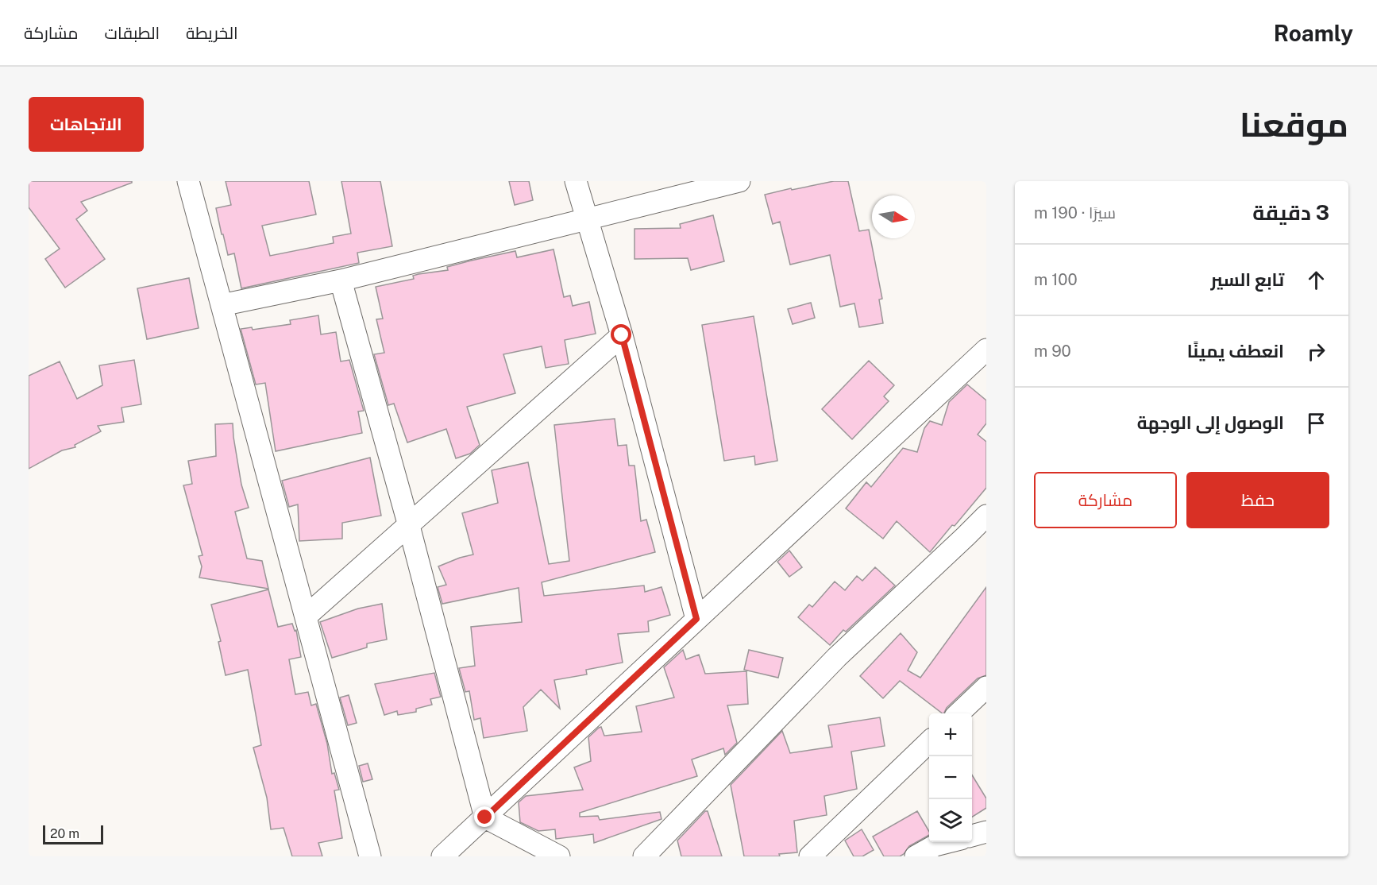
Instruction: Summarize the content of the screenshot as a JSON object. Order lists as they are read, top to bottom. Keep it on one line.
{"scale_bar":"20 m","north":"right","page":{"header":"Roamly","nav":["الخريطة","الطبقات","مشاركة"],"title":"موقعنا","buttons":["الاتجاهات",["حفظ","مشاركة"]],"heading":["3 دقيقة","سيرًا · 190 m"],"list":[["تابع السير","100 m"],["انعطف يمينًا","90 m"],"الوصول إلى الوجهة"],"map_buttons":["+","−"],"scale":"20 m"}}
